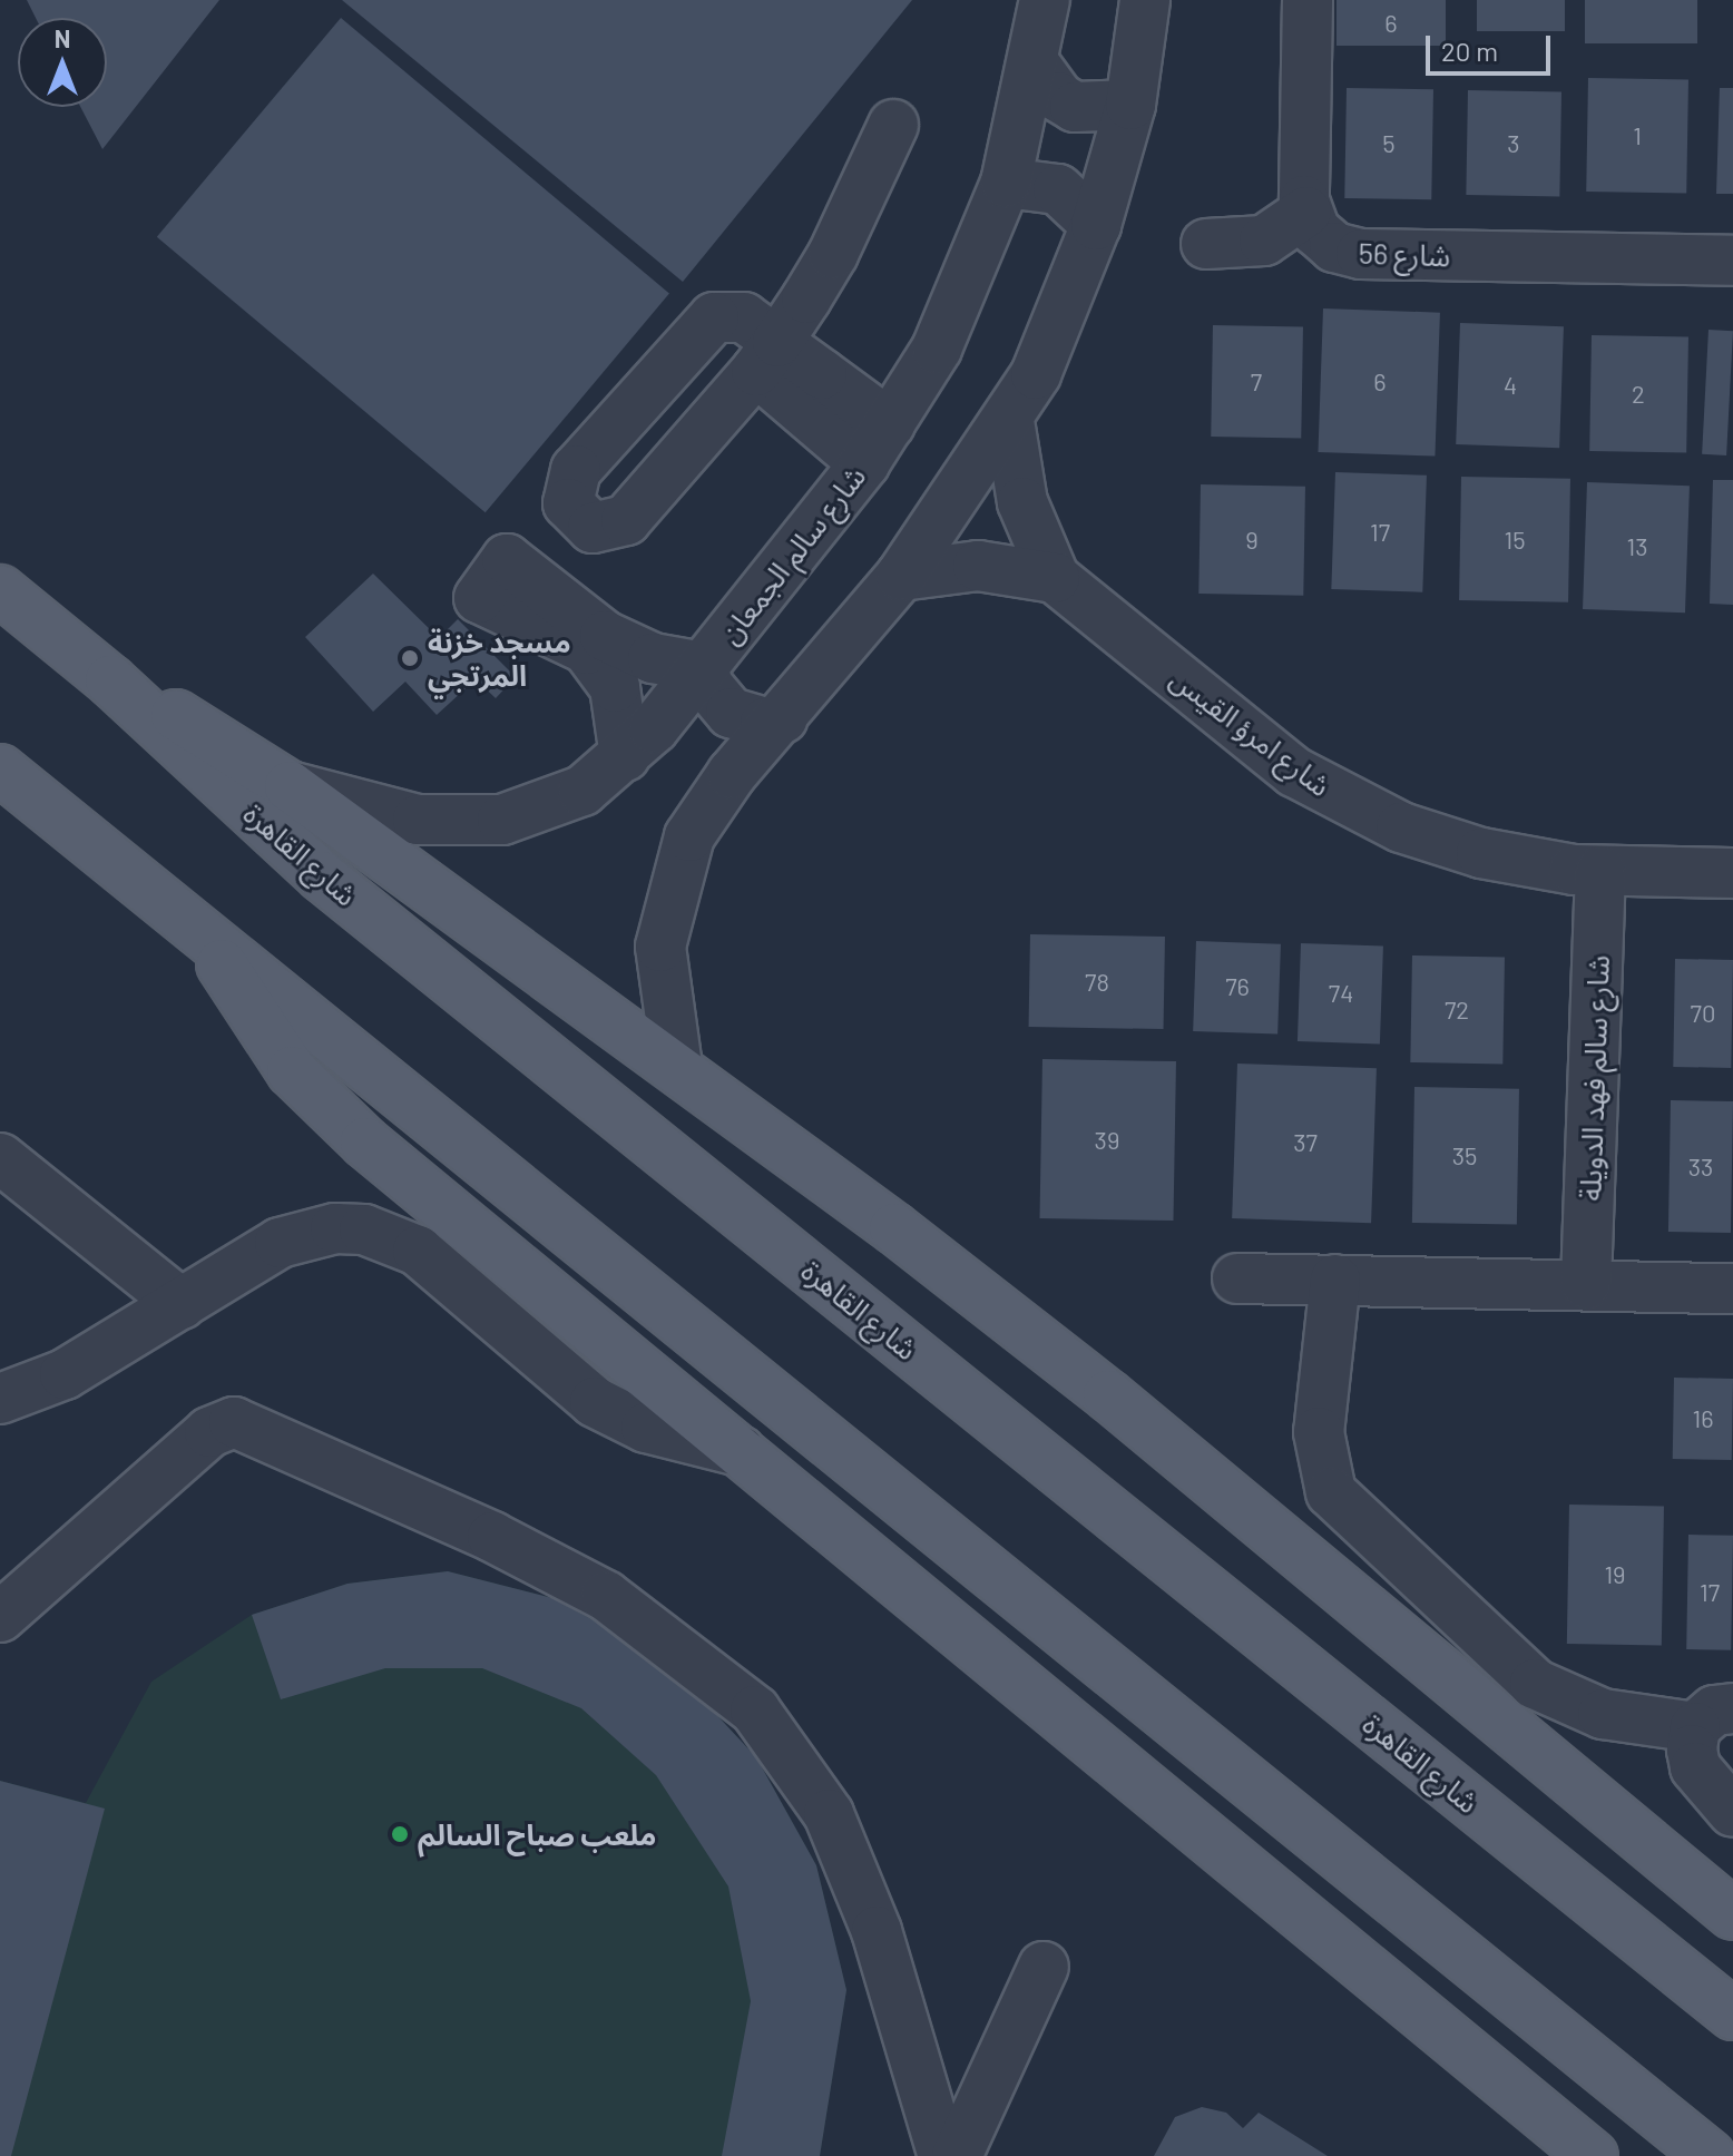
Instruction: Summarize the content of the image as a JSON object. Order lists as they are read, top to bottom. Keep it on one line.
{"streets":{"main road":["شارع القاهرة"],"street":["شارع 56","شارع سالم الجمعان","شارع امرؤ القيس","شارع سالم فهد الدويلة"]},"crossings":[["شارع امرؤ القيس","شارع سالم فهد الدويلة"]],"places":["مسجد خزنة المرتجي","ملعب صباح السالم"],"house_numbers":["6","1","5","3","7","6","4","2","17","9","15","13","78","76","74","72","70","39","37","35","33","16","19","17"],"scale_bar":"20 m","north":"top"}
